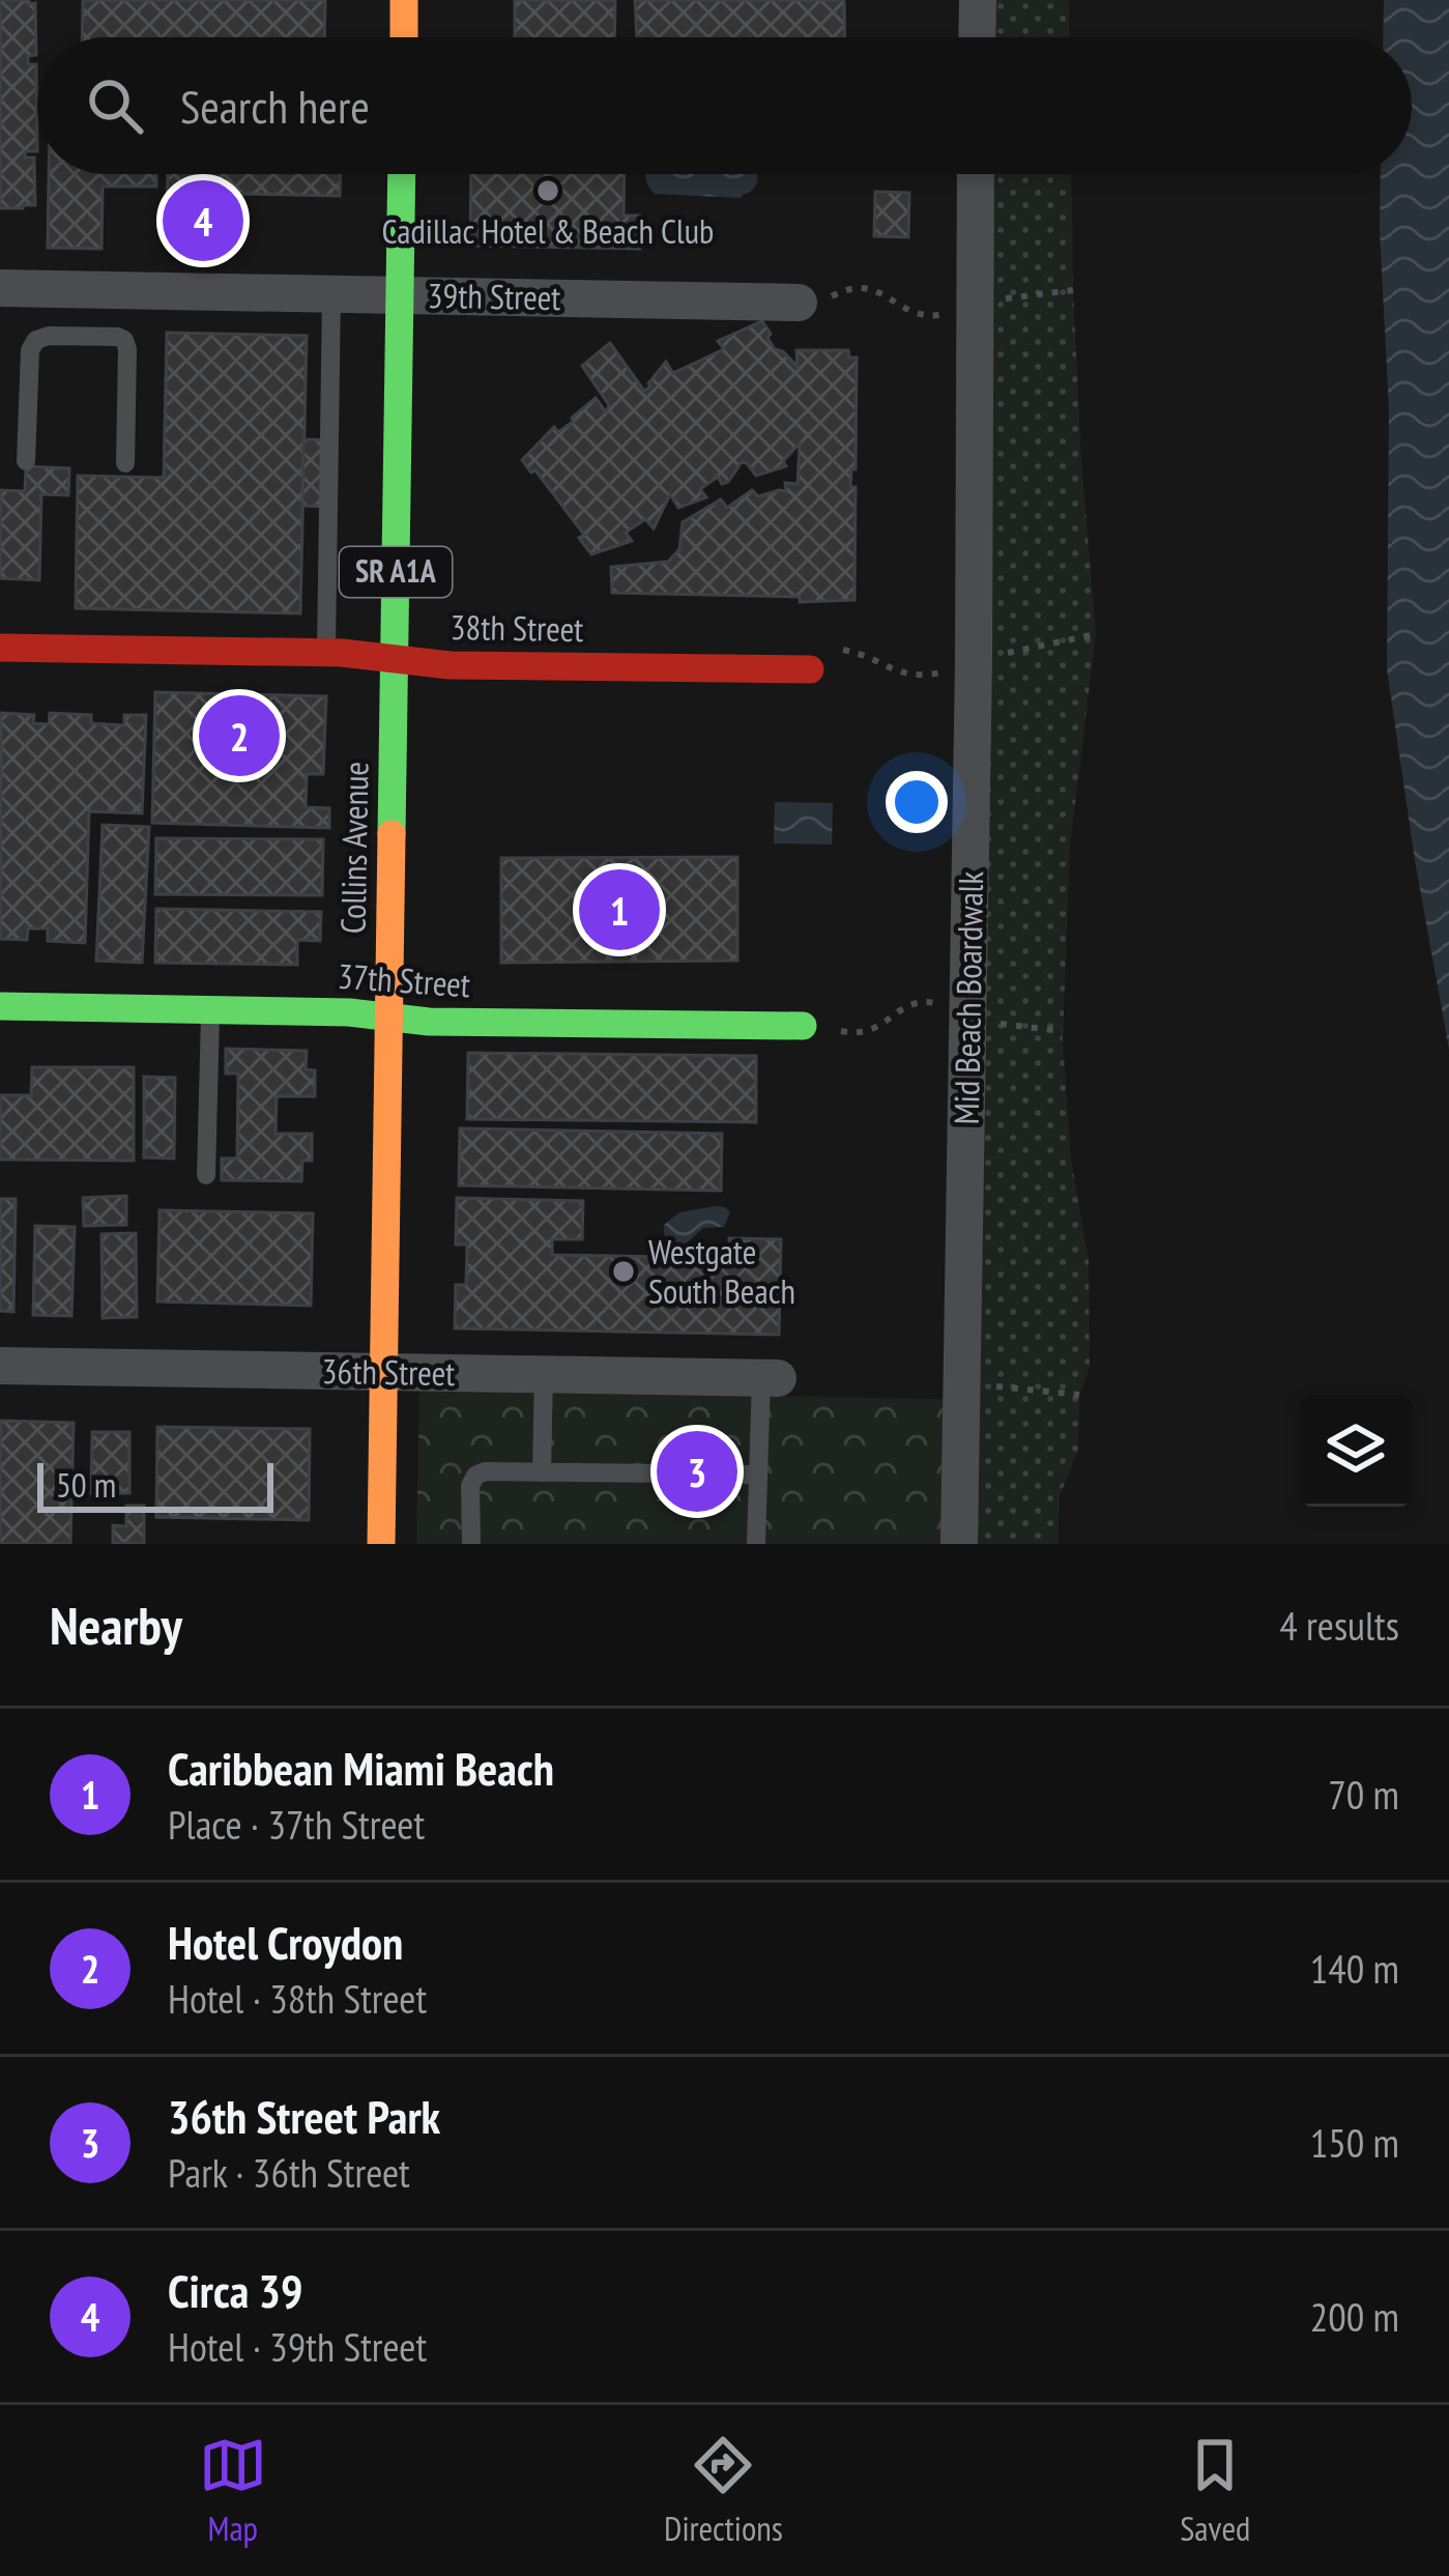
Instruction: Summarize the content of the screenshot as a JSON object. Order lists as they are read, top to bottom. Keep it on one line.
{"streets":{"street":["39th Street","SR A1A","38th Street","Collins Avenue","37th Street","Mid Beach Boardwalk","36th Street"]},"crossings":[["39th Street","Collins Avenue"],["38th Street","Collins Avenue"],["Collins Avenue","37th Street"],["Collins Avenue","36th Street"]],"places":["Cadillac Hotel & Beach Club","Westgate South Beach"],"scale_bar":"50 m","page":{"search":"Search here","pins":["4","2","1","3"],"scale":"50 m","heading":["Nearby","4 results"],"list":[{"mark":"1","name":"Caribbean Miami Beach","note":"Place · 37th Street","value":"70 m"},{"mark":"2","name":"Hotel Croydon","note":"Hotel · 38th Street","value":"140 m"},{"mark":"3","name":"36th Street Park","note":"Park · 36th Street","value":"150 m"},{"mark":"4","name":"Circa 39","note":"Hotel · 39th Street","value":"200 m"}],"nav":["Map","Directions","Saved"]}}
